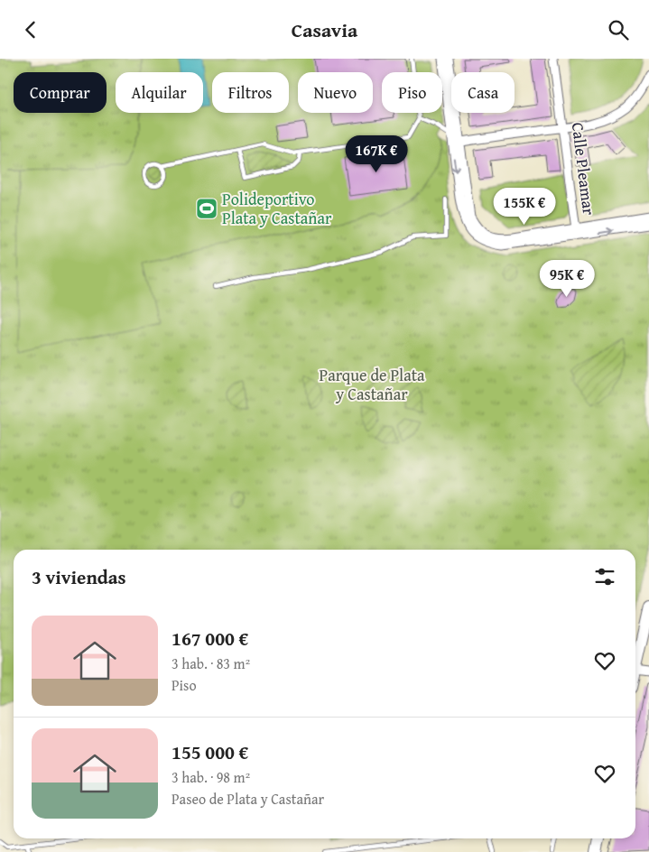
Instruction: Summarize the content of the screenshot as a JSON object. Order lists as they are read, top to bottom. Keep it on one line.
{"streets":{"street":["Calle Pleamar"]},"parks":["Parque de Plata y Castañar"],"places":{"sports":["Polideportivo Plata y Castañar"]},"page":{"header":"Casavia","chip":["Comprar","Alquilar","Filtros","Nuevo","Piso","Casa"],"price":["167K €","155K €","95K €"],"heading":"3 viviendas","list":[{"name":"167 000 €","note":"3 hab. · 83 m² · Piso"},{"name":"155 000 €","note":"3 hab. · 98 m² · Paseo de Plata y Castañar"}]}}
